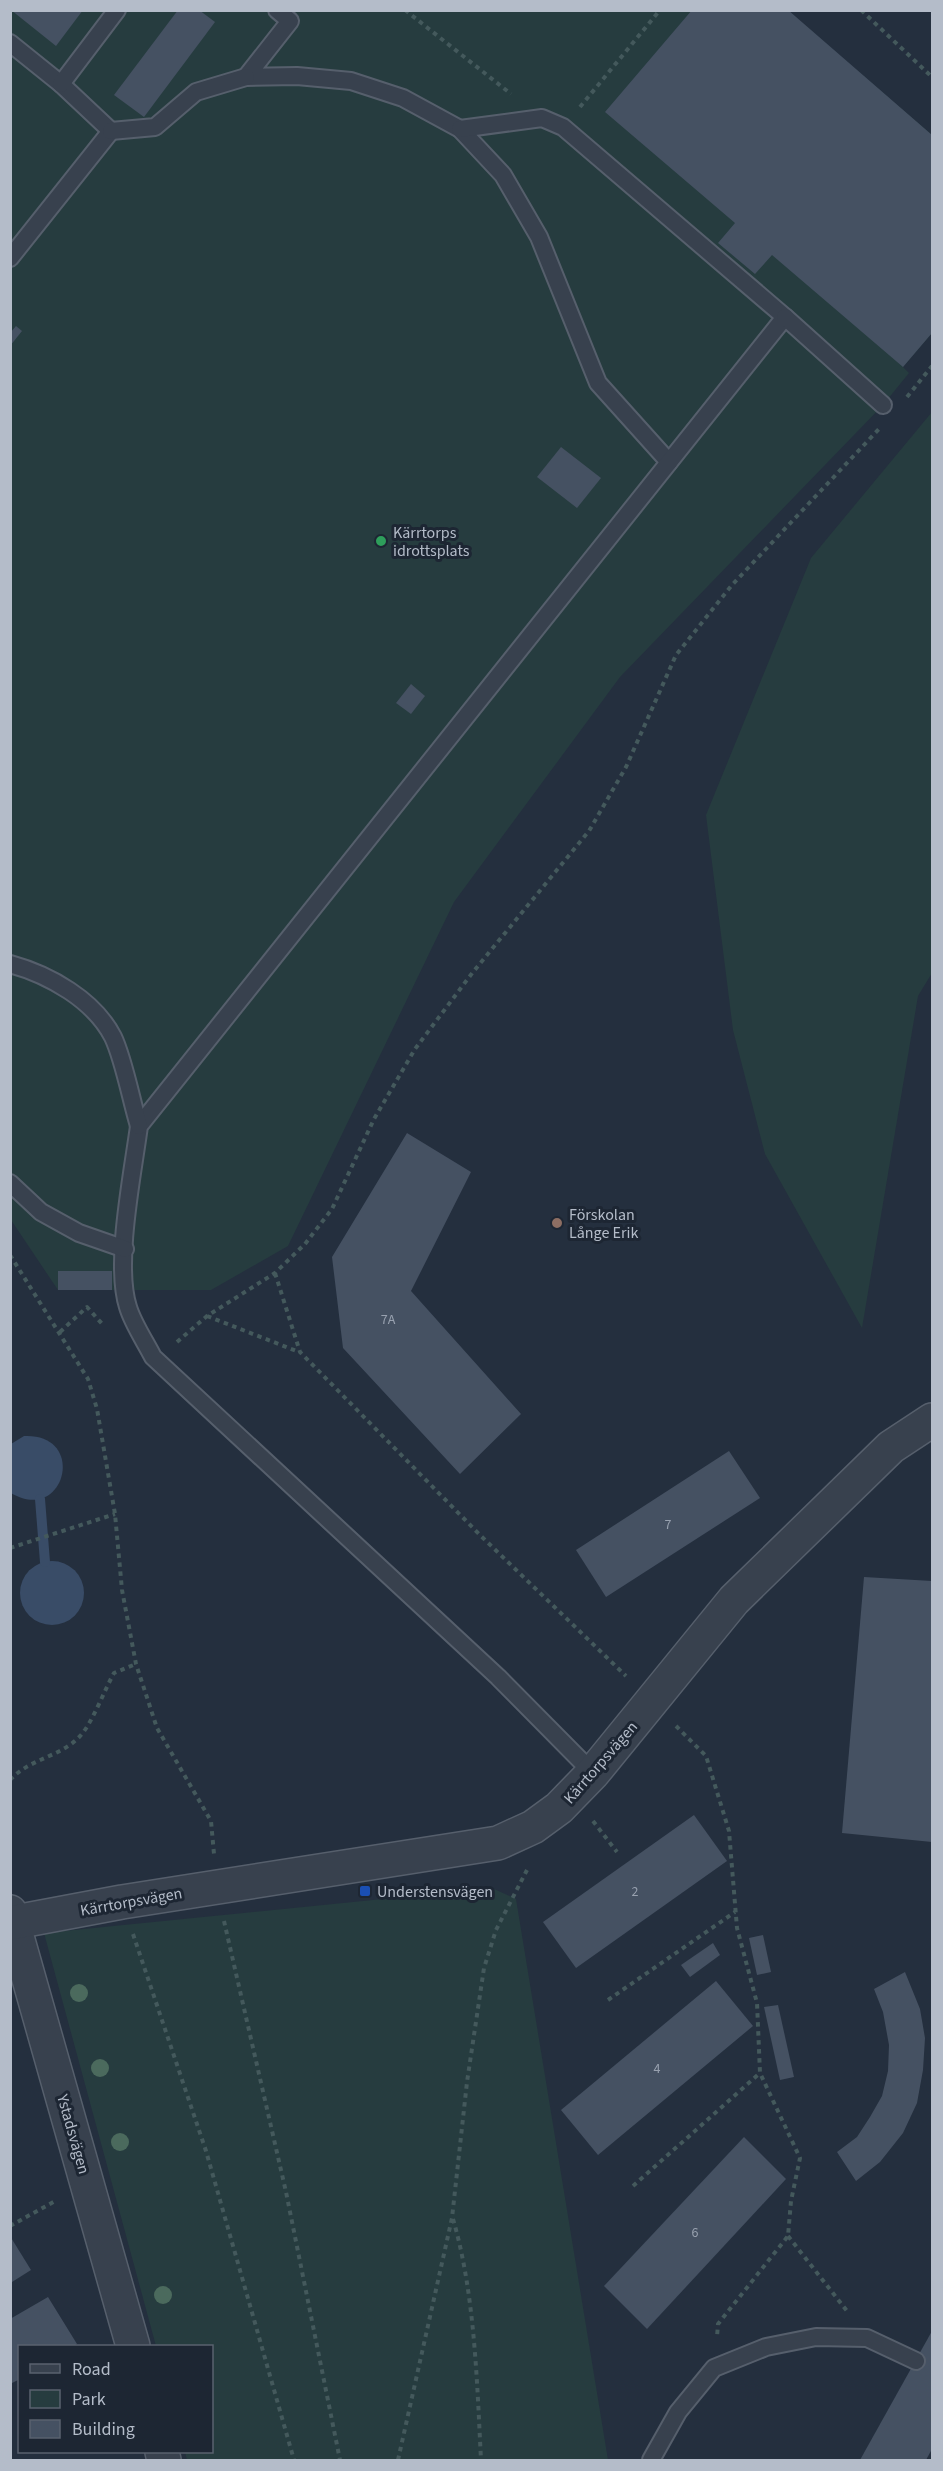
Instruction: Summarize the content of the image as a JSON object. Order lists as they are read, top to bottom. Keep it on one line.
{"streets":{"street":["Kärrtorpsvägen","Ystadsvägen"]},"crossings":[["Kärrtorpsvägen","Ystadsvägen"]],"places":{"other":["Kärrtorps idrottsplats","Förskolan Långe Erik"],"transit":["Understensvägen"]},"house_numbers":["7A","7","2","4","6"],"legend":["Road","Park","Building"]}
